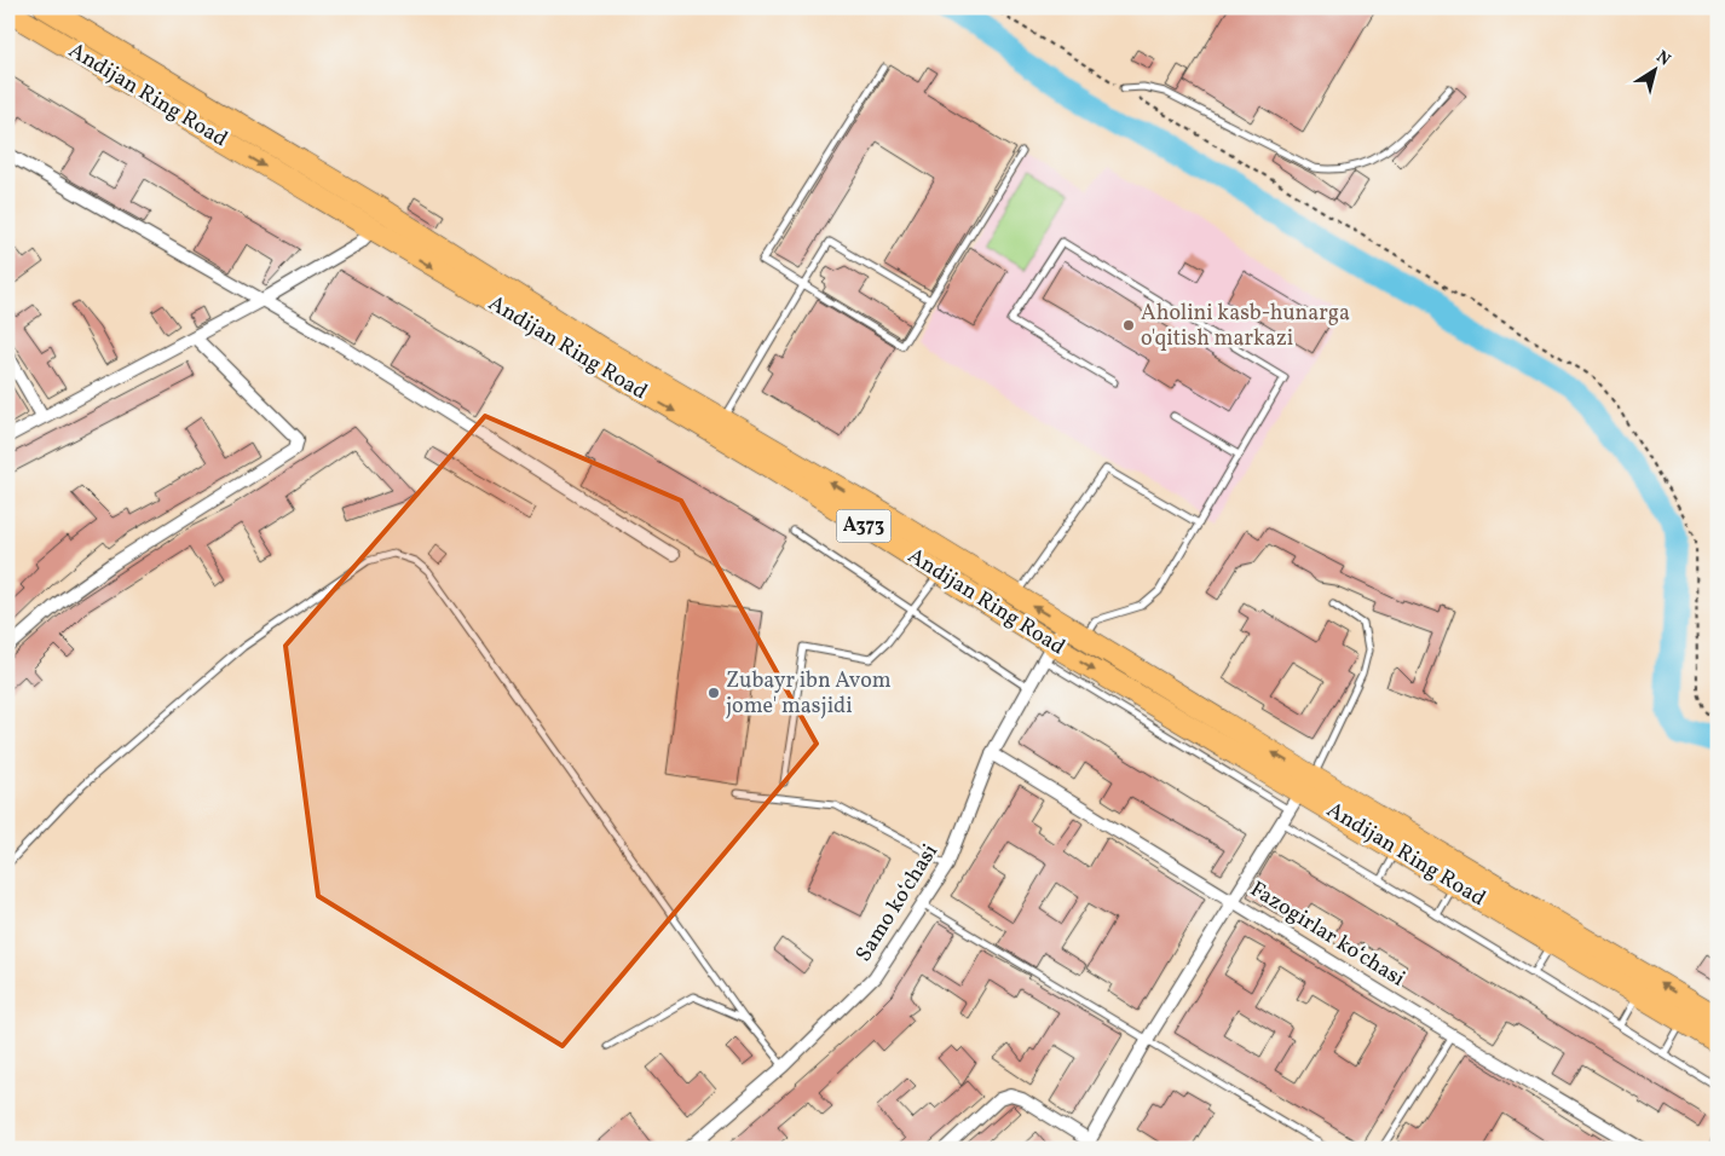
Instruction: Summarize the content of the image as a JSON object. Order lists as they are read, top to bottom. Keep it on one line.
{"streets":{"highway":["Andijan Ring Road","A373"],"street":["Samo koʻchasi","Fazogirlar koʻchasi"]},"crossings":[["Andijan Ring Road","Samo koʻchasi"],["Samo koʻchasi","Fazogirlar koʻchasi"]],"places":["Aholini kasb-hunarga o'qitish markazi","Zubayr ibn Avom jome' masjidi"],"north":"top right"}
